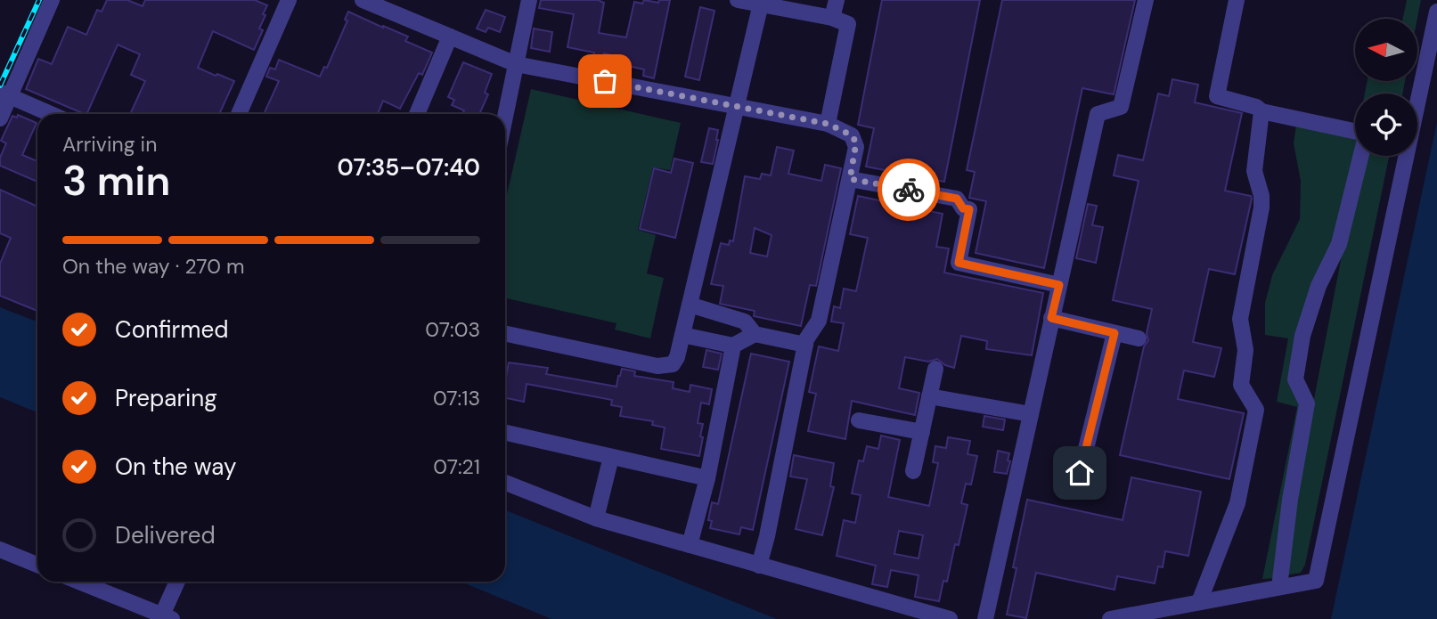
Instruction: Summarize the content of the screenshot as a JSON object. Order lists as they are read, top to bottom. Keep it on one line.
{"north":"left","page":{"heading":["3 min","Arriving in","07:35–07:40"],"bar":"On the way · 270 m","list":[["Confirmed","07:03"],["Preparing","07:13"],["On the way","07:21"],"Delivered"]}}
